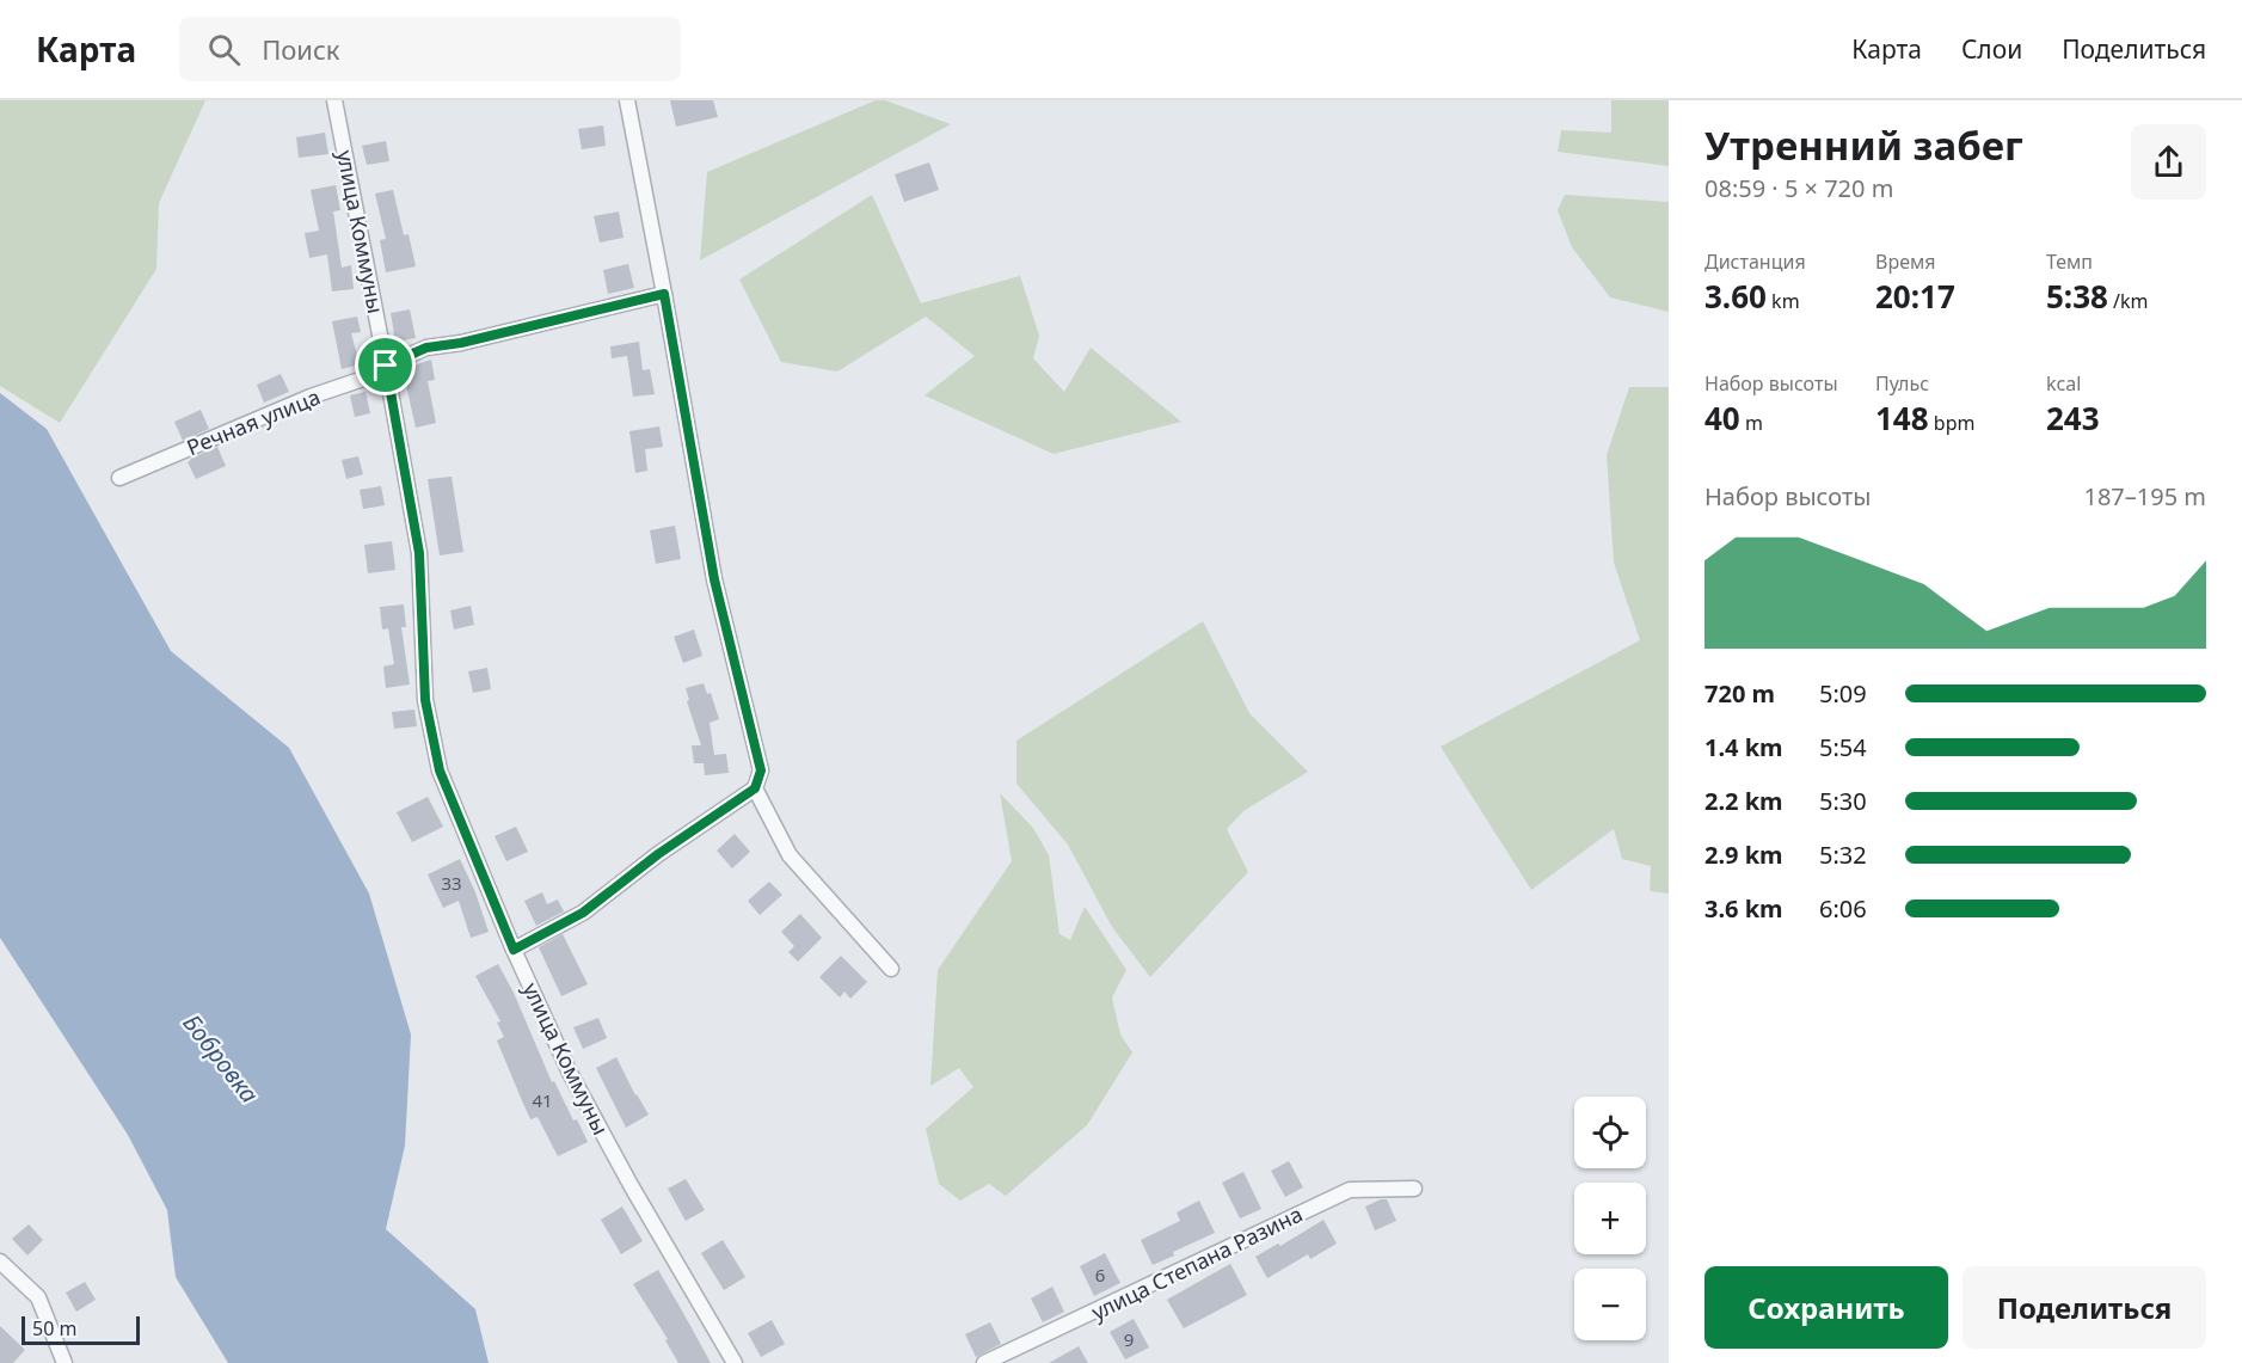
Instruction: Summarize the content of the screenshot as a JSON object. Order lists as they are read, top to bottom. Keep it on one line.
{"streets":{"street":["улица Коммуны","Речная улица","улица Степана Разина"]},"crossings":[["улица Коммуны","Речная улица"]],"water":["Бобровка"],"house_numbers":["33","41","6","9"],"scale_bar":"50 m","page":{"header":"Карта","search":"Поиск","nav":["Карта","Слои","Поделиться"],"heading":["Утренний забег","08:59 · 5 × 720 m"],"stats":[["Дистанция","3.60 km"],["Время","20:17"],["Темп","5:38 /km"],["Набор высоты","40 m"],["Пульс","148 bpm"],["kcal","243"]],"chart":["Набор высоты","187–195 m"],"list":[{"name":"720 m","note":"5:09"},{"name":"1.4 km","note":"5:54"},{"name":"2.2 km","note":"5:30"},{"name":"2.9 km","note":"5:32"},{"name":"3.6 km","note":"6:06"}],"map_buttons":["+","−"],"buttons":["Сохранить","Поделиться"],"scale":"50 m"}}
